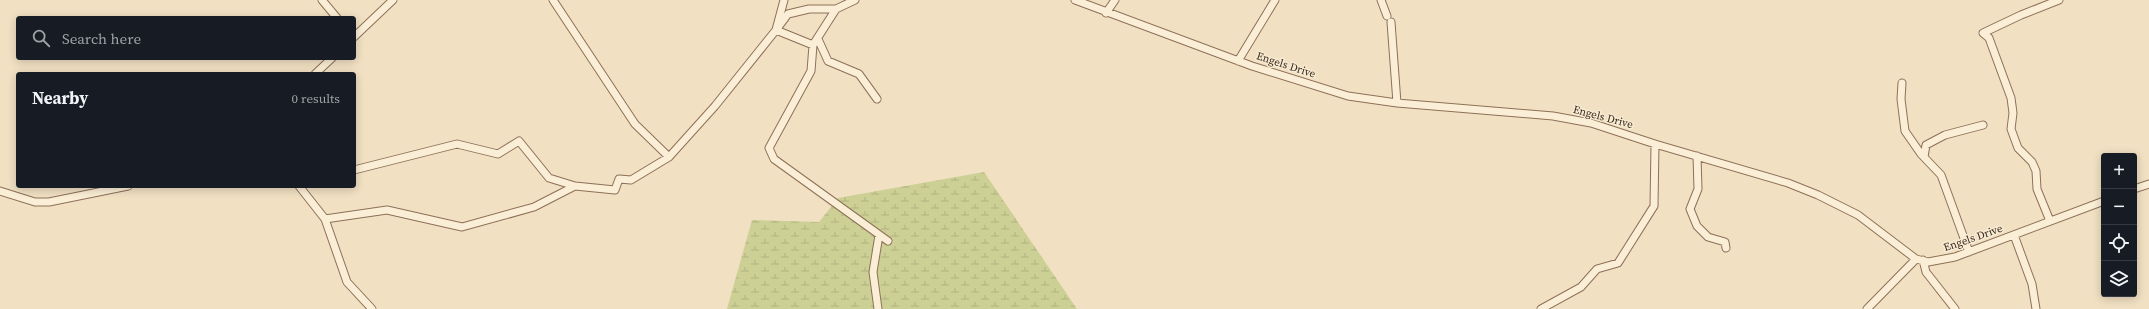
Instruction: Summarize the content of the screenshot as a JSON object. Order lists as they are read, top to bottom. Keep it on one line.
{"streets":{"street":["Engels Drive"]},"page":{"search":"Search here","heading":["Nearby","0 results"],"map_buttons":["+","−"]}}
